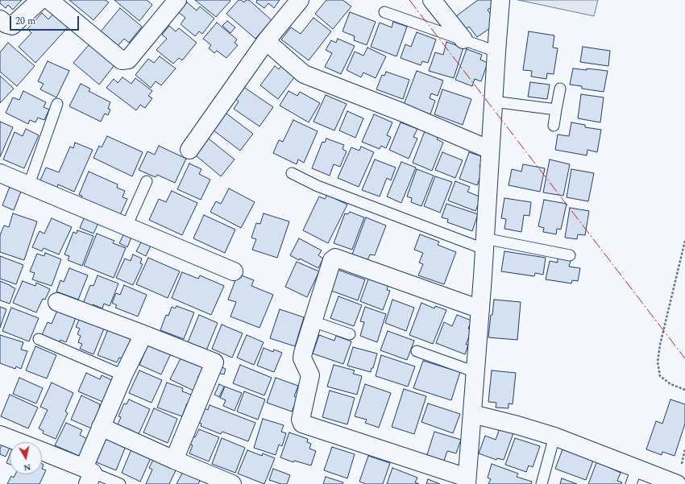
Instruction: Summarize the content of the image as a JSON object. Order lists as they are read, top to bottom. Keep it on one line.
{"scale_bar":"20 m","north":"bottom"}
